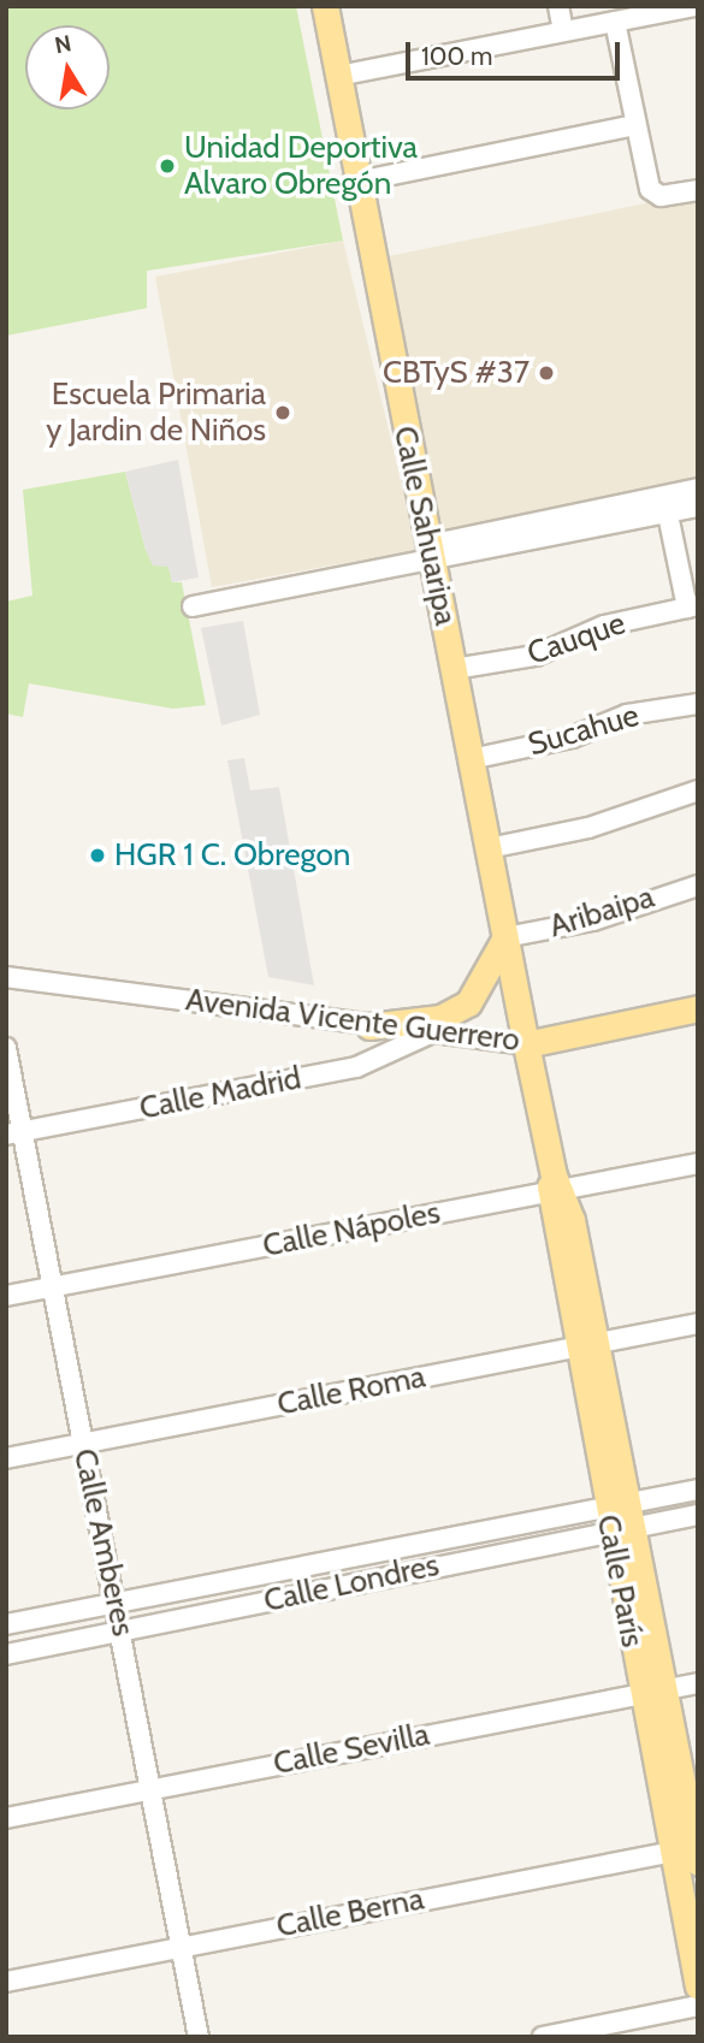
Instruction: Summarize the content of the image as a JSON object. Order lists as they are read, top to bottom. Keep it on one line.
{"streets":{"main road":["Calle Sahuaripa","Avenida Vicente Guerrero","Calle París"],"street":["Cauque","Sucahue","Aribaipa","Calle Madrid","Calle Nápoles","Calle Roma","Calle Amberes","Calle Londres","Calle Sevilla","Calle Berna"]},"crossings":[["Calle Sahuaripa","Cauque"],["Calle Sahuaripa","Sucahue"],["Calle Sahuaripa","Aribaipa"],["Calle Sahuaripa","Avenida Vicente Guerrero"],["Calle Sahuaripa","Calle París"],["Avenida Vicente Guerrero","Calle Madrid"],["Avenida Vicente Guerrero","Calle París"],["Calle Madrid","Calle Amberes"],["Calle Nápoles","Calle Amberes"],["Calle Nápoles","Calle París"],["Calle Roma","Calle Amberes"],["Calle Roma","Calle París"],["Calle Amberes","Calle Londres"],["Calle Amberes","Calle Sevilla"],["Calle Amberes","Calle Berna"],["Calle París","Calle Londres"],["Calle París","Calle Sevilla"],["Calle París","Calle Berna"]],"places":["Unidad Deportiva Alvaro Obregón","CBTyS #37","Escuela Primaria y Jardin de Niños","HGR 1 C. Obregon"],"scale_bar":"100 m","north":"top"}
